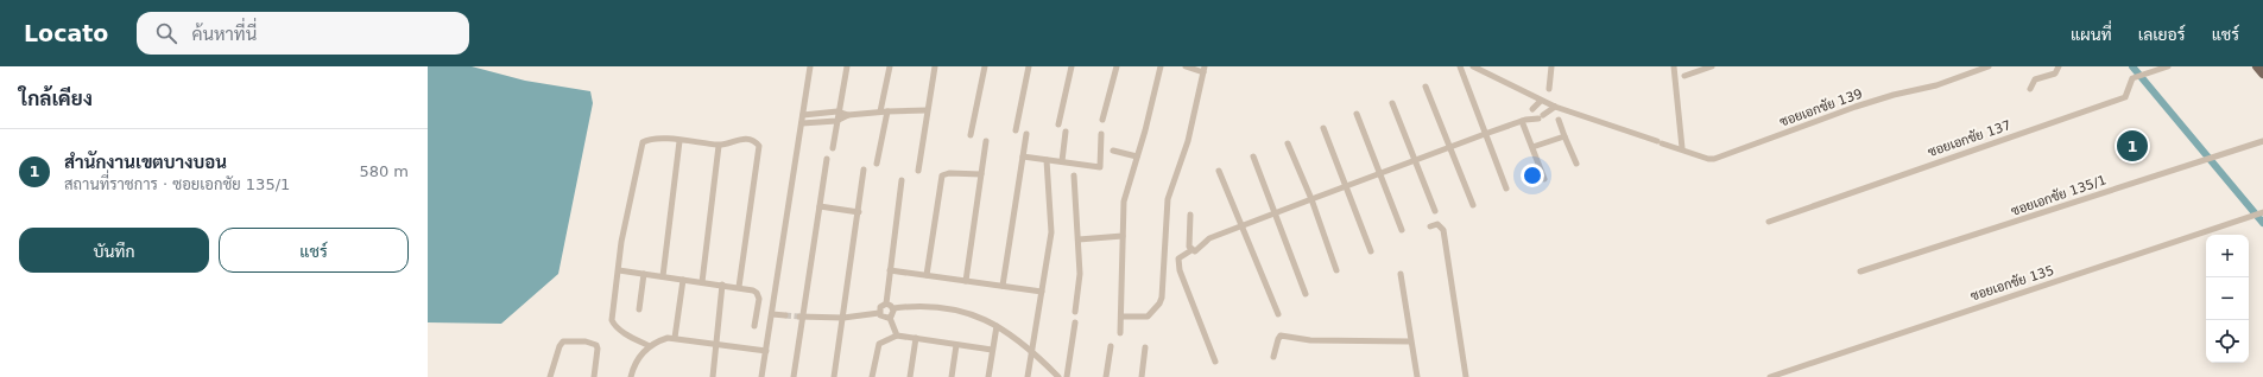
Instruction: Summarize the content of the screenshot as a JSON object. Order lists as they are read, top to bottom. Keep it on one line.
{"streets":{"street":["ซอยเอกชัย 139","ซอยเอกชัย 137","ซอยเอกชัย 135/1","ซอยเอกชัย 135"]},"page":{"header":"Locato","search":"ค้นหาที่นี่","nav":["แผนที่","เลเยอร์","แชร์"],"heading":"ใกล้เคียง","list":[{"mark":"1","name":"สำนักงานเขตบางบอน","note":"สถานที่ราชการ · ซอยเอกชัย 135/1","value":"580 m"}],"pins":"1","buttons":["บันทึก","แชร์"],"map_buttons":["+","−"]}}
